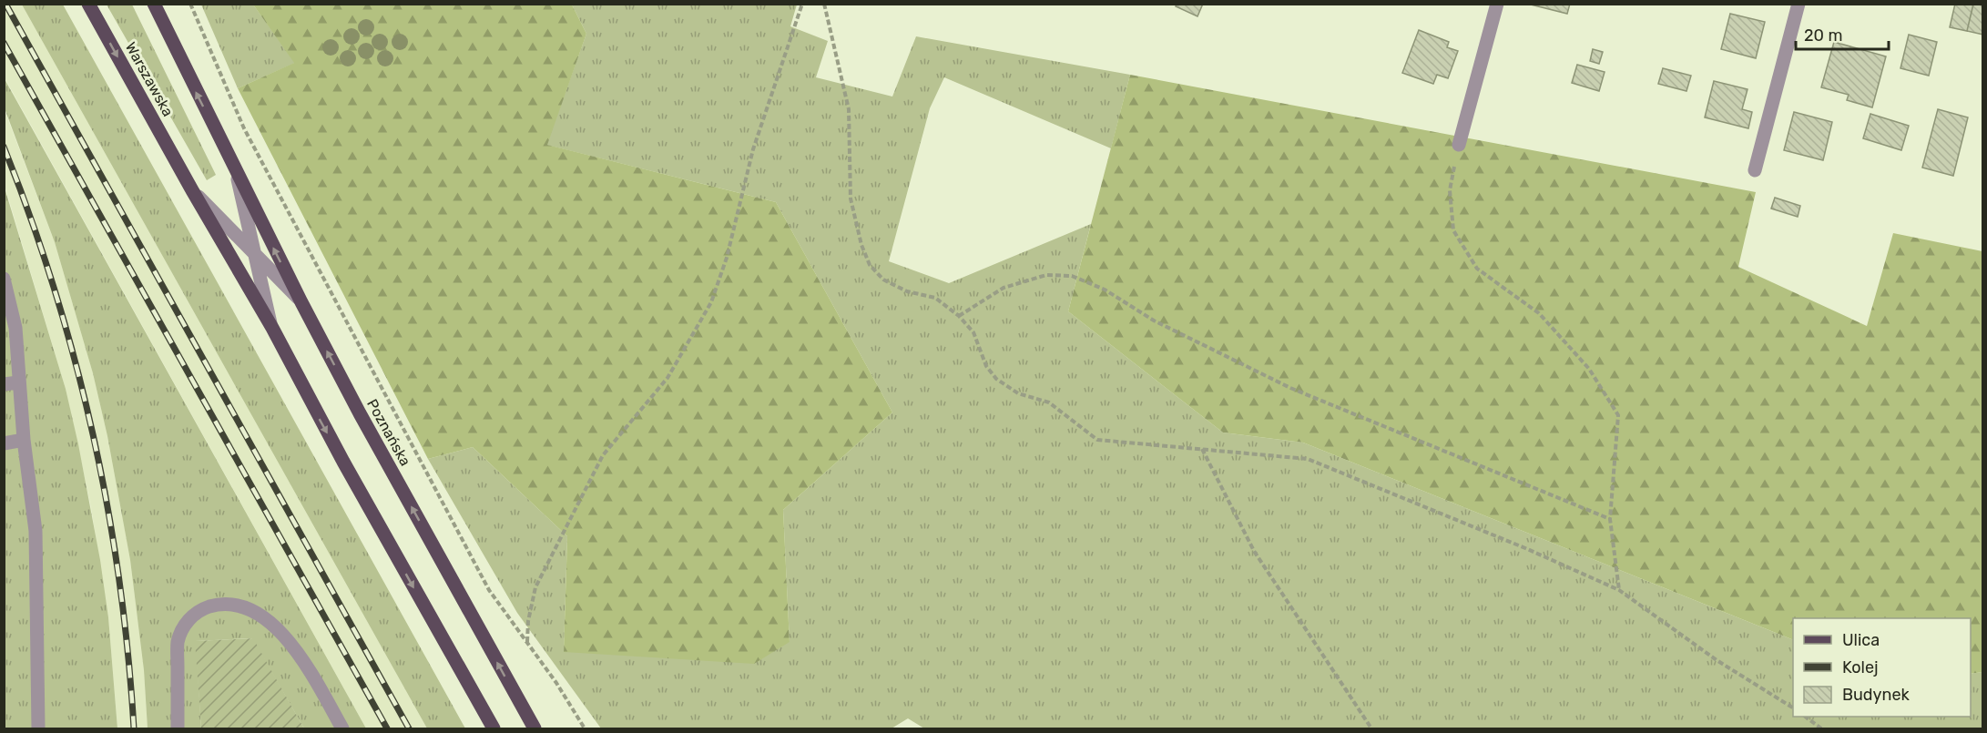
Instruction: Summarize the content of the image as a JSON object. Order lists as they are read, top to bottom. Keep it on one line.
{"streets":{"main road":["Warszawska","Poznańska"]},"one_way":["Warszawska"],"legend":["Ulica","Kolej","Budynek"],"scale_bar":"20 m"}
